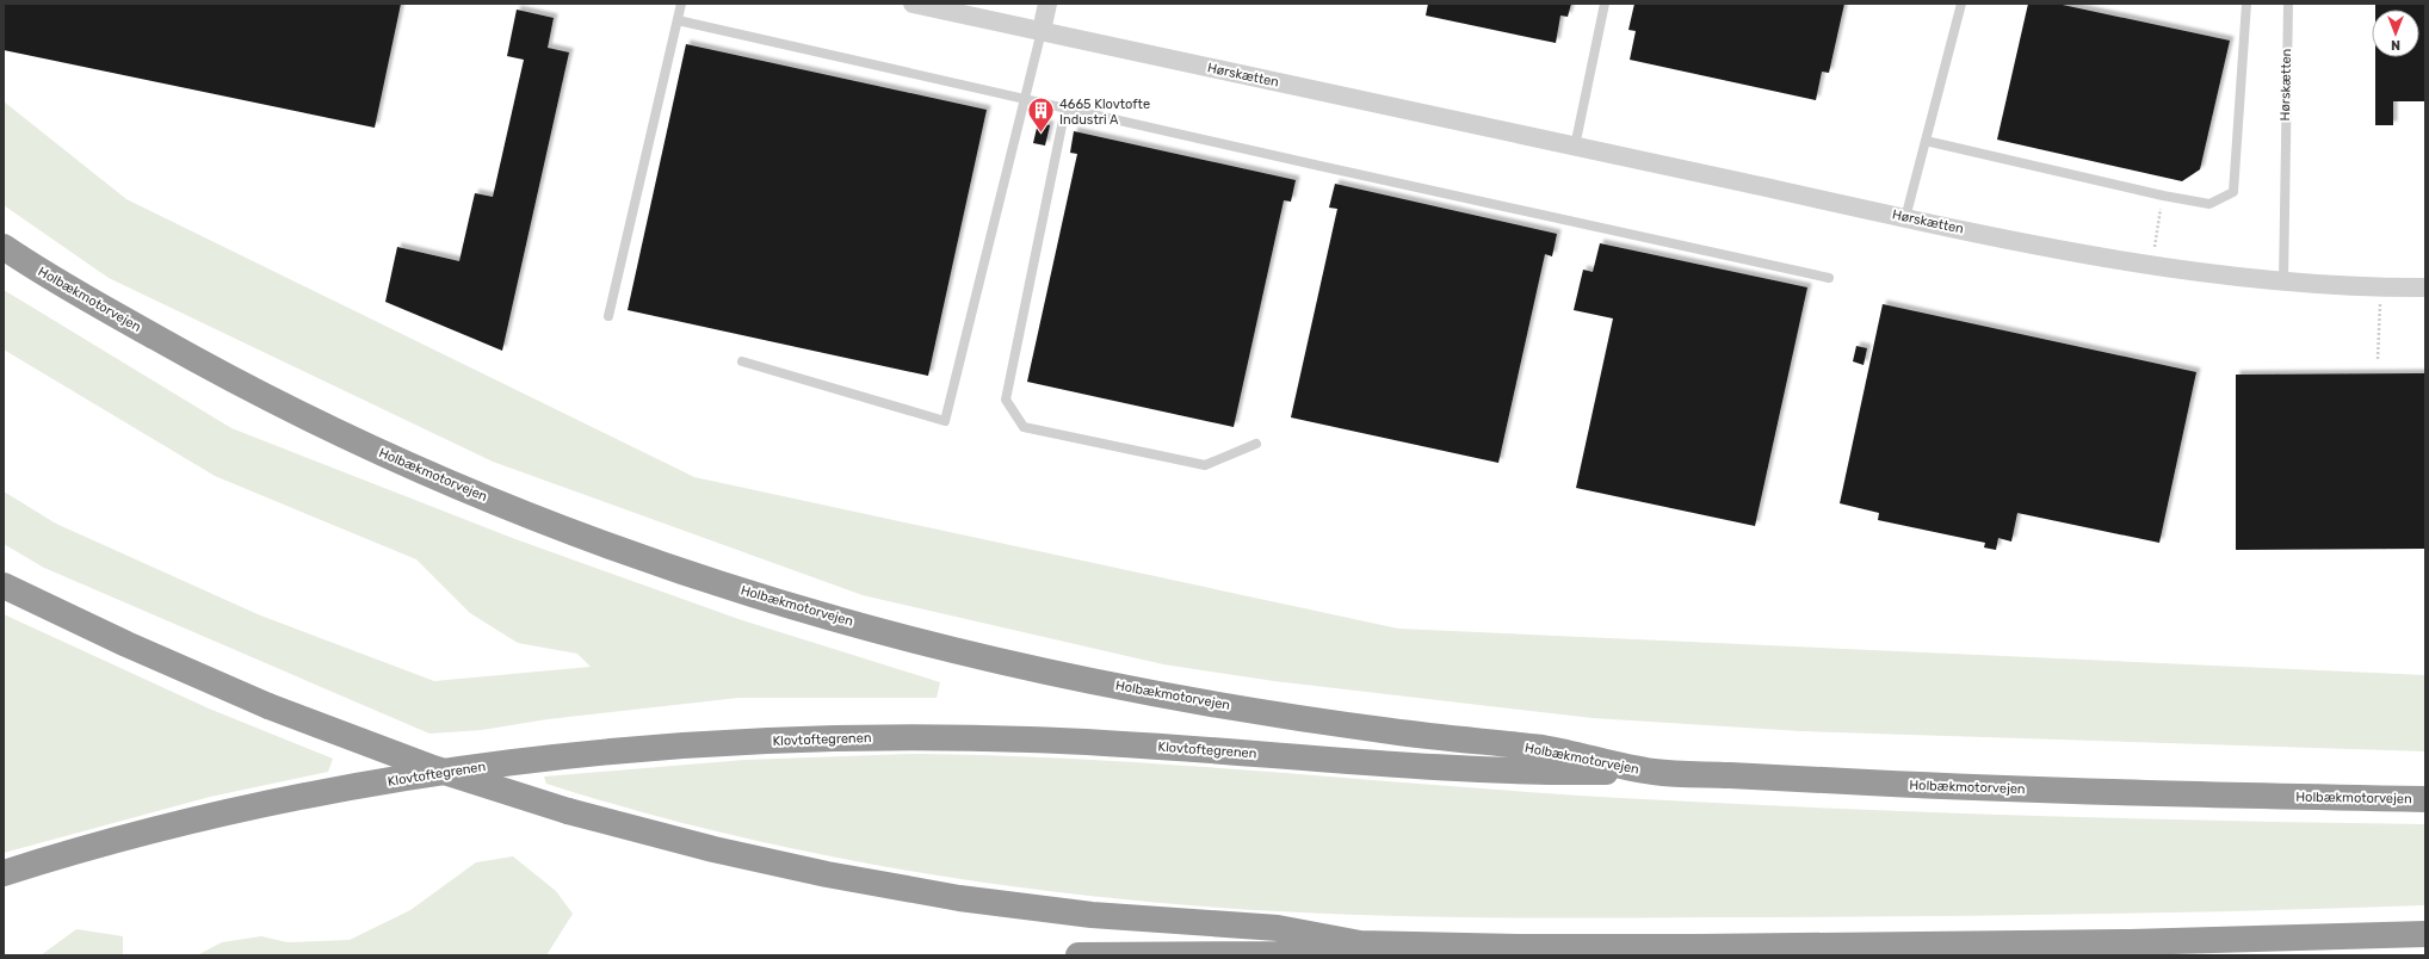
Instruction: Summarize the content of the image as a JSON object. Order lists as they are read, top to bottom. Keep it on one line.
{"streets":{"highway":["Holbækmotorvejen","Klovtoftegrenen"],"street":["Hørskætten"]},"crossings":[["Holbækmotorvejen","Klovtoftegrenen"]],"places":{"building":["4665 Klovtofte Industri A"]},"north":"bottom"}
